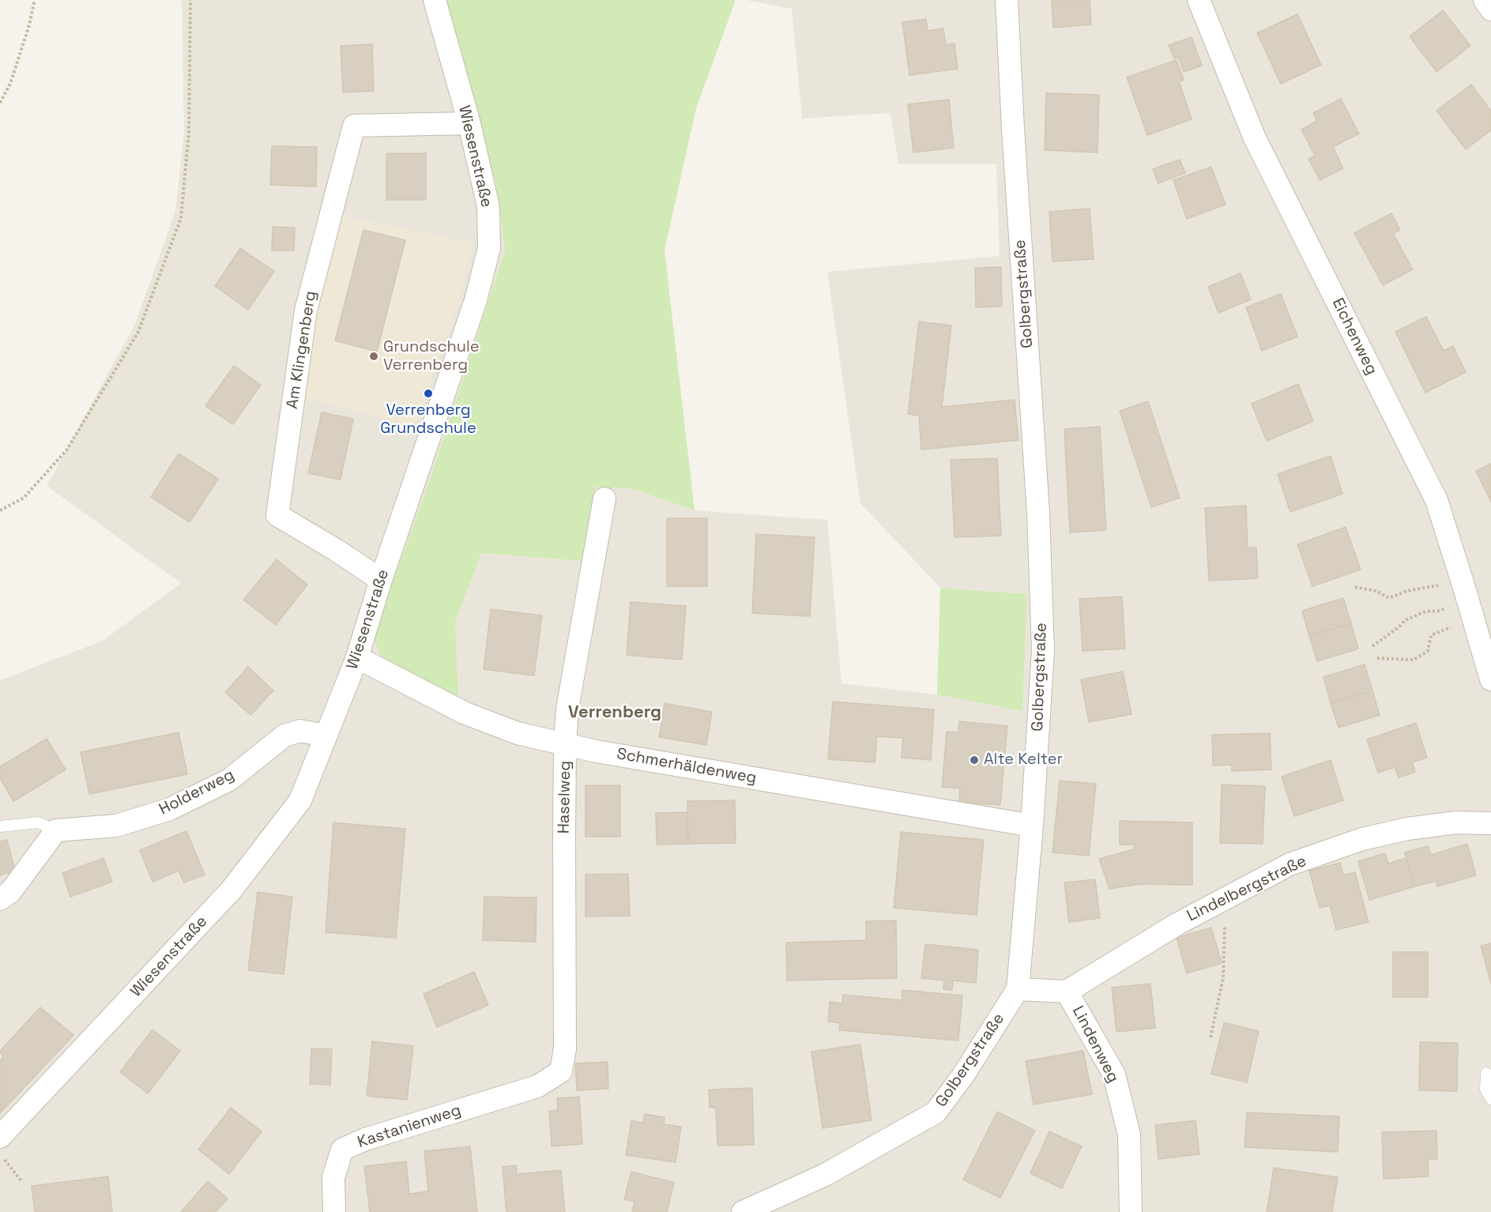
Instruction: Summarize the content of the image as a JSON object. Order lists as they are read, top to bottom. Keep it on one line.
{"streets":{"street":["Wiesenstraße","Golbergstraße","Eichenweg","Am Klingenberg","Schmerhäldenweg","Holderweg","Haselweg","Lindelbergstraße","Lindenweg","Kastanienweg"]},"crossings":[["Wiesenstraße","Am Klingenberg"],["Wiesenstraße","Schmerhäldenweg"],["Wiesenstraße","Holderweg"],["Golbergstraße","Schmerhäldenweg"],["Schmerhäldenweg","Haselweg"],["Haselweg","Kastanienweg"],["Lindelbergstraße","Lindenweg"]],"districts":["Verrenberg"],"places":["Grundschule Verrenberg","Verrenberg Grundschule","Alte Kelter"]}
